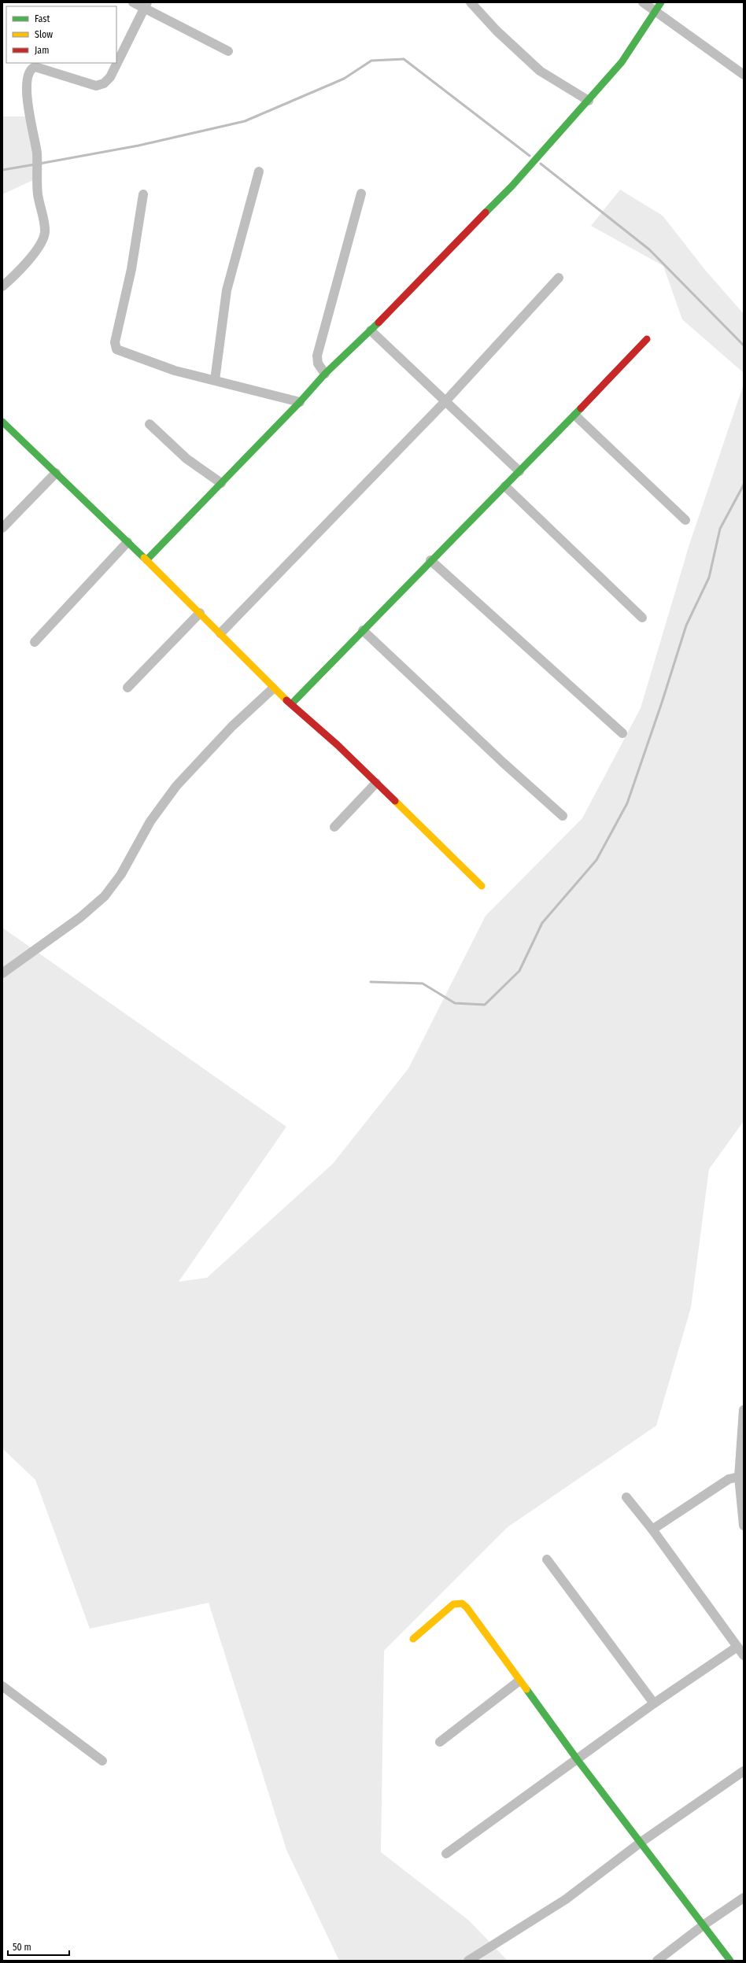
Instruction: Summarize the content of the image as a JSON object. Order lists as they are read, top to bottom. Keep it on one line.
{"legend":["Fast","Slow","Jam"],"scale_bar":"50 m"}
